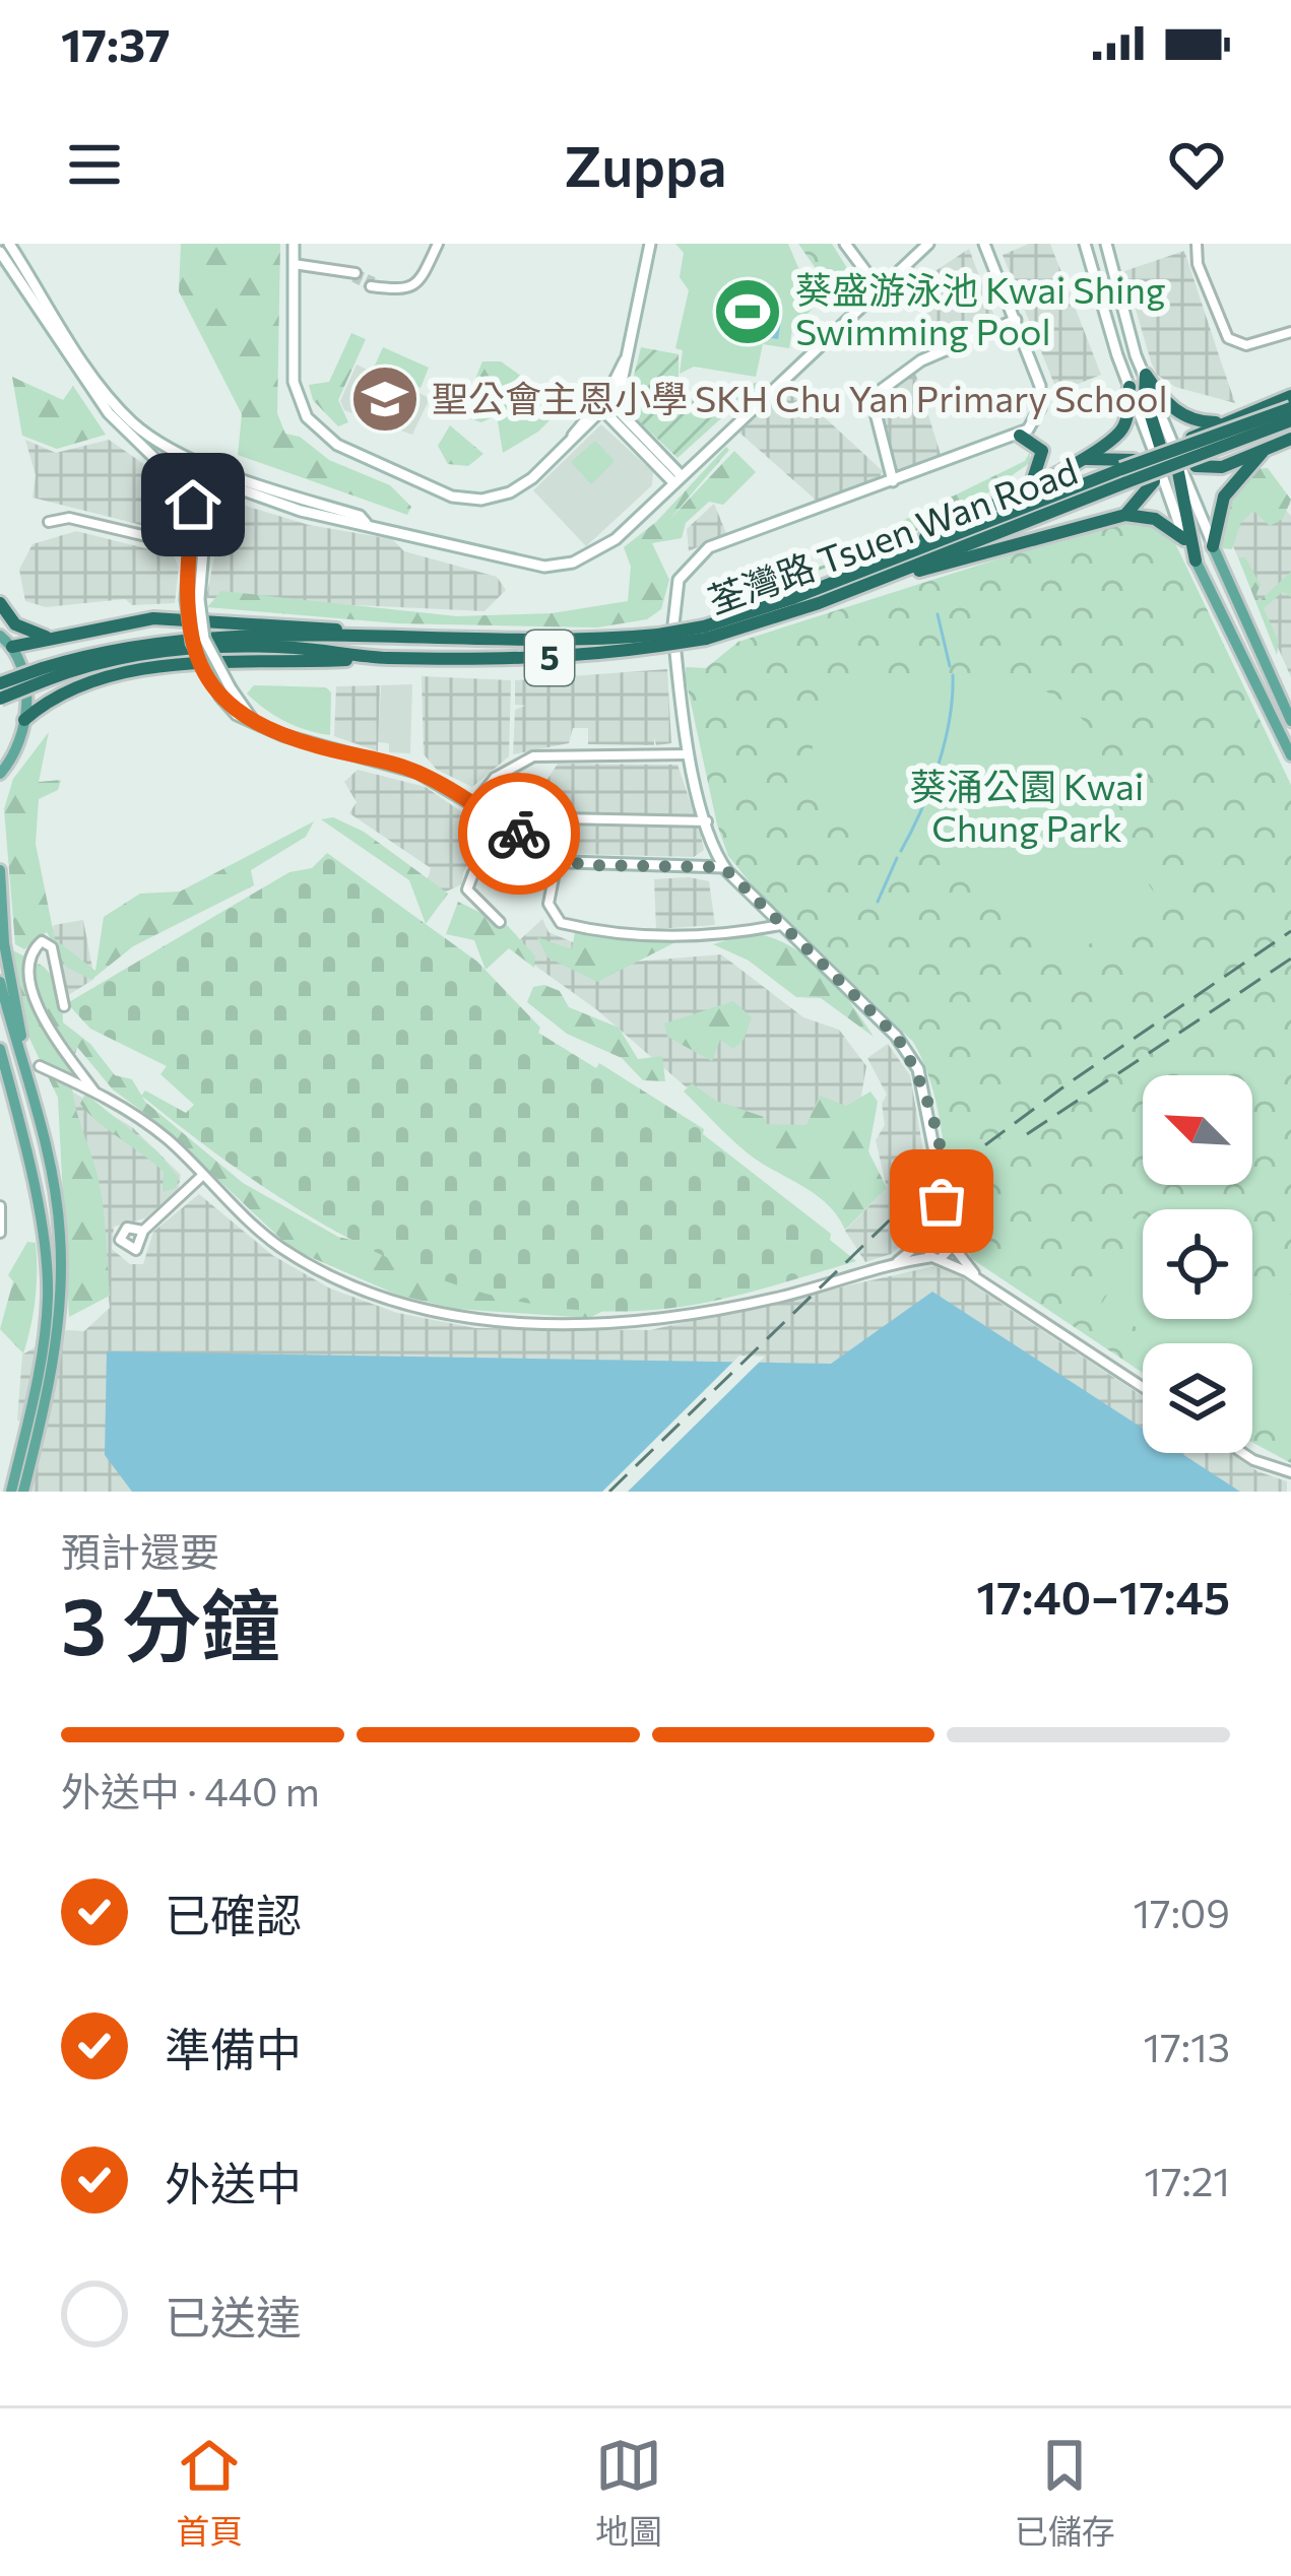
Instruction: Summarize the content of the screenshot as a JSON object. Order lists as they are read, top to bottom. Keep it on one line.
{"streets":{"highway":["荃灣路 Tsuen Wan Road","5"]},"parks":["葵涌公園 Kwai Chung Park"],"places":{"sports":["葵盛游泳池 Kwai Shing Swimming Pool"],"school or university":["聖公會主恩小學 SKH Chu Yan Primary School"]},"north":"top left","page":{"status":"17:37","header":"Zuppa","heading":["3 分鐘","預計還要","17:40–17:45"],"bar":"外送中 · 440 m","list":[["已確認","17:09"],["準備中","17:13"],["外送中","17:21"],"已送達"],"tabs":["首頁","地圖","已儲存"]}}
